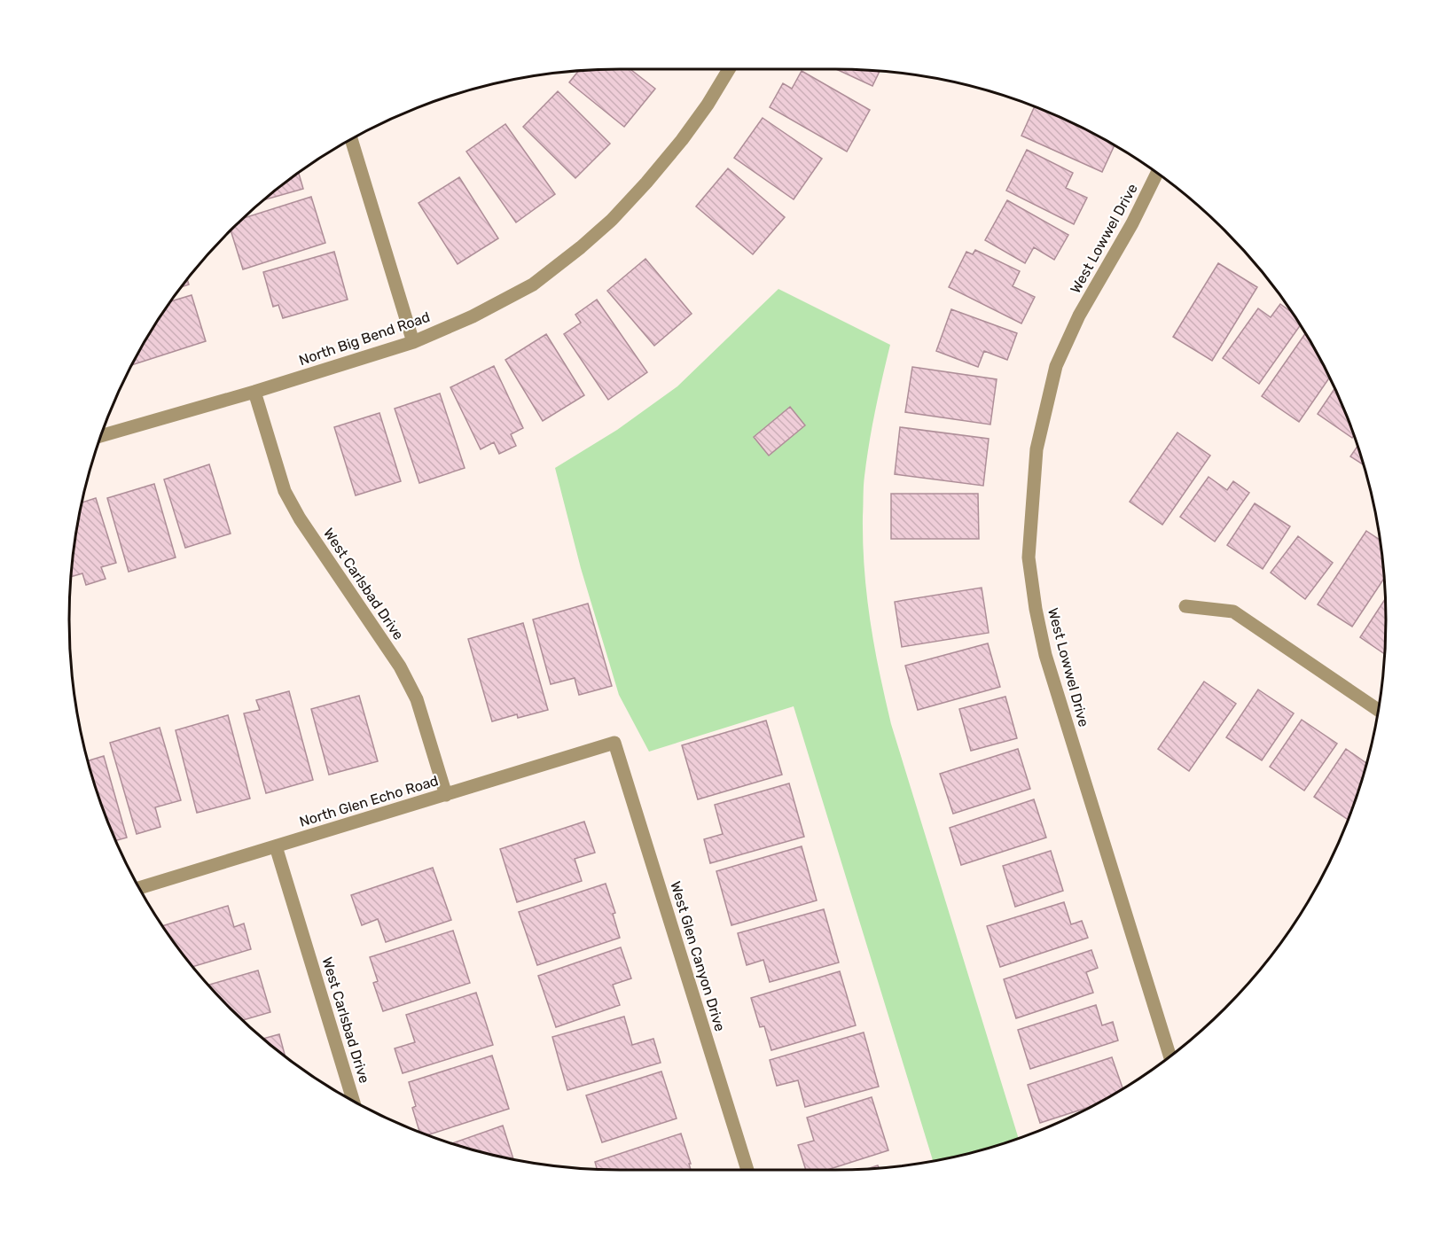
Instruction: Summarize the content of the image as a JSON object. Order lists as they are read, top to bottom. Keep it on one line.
{"streets":{"street":["West Lowwel Drive","North Big Bend Road","West Carlsbad Drive","North Glen Echo Road","West Glen Canyon Drive"]},"crossings":[["North Big Bend Road","West Carlsbad Drive"],["West Carlsbad Drive","North Glen Echo Road"],["North Glen Echo Road","West Glen Canyon Drive"]]}
